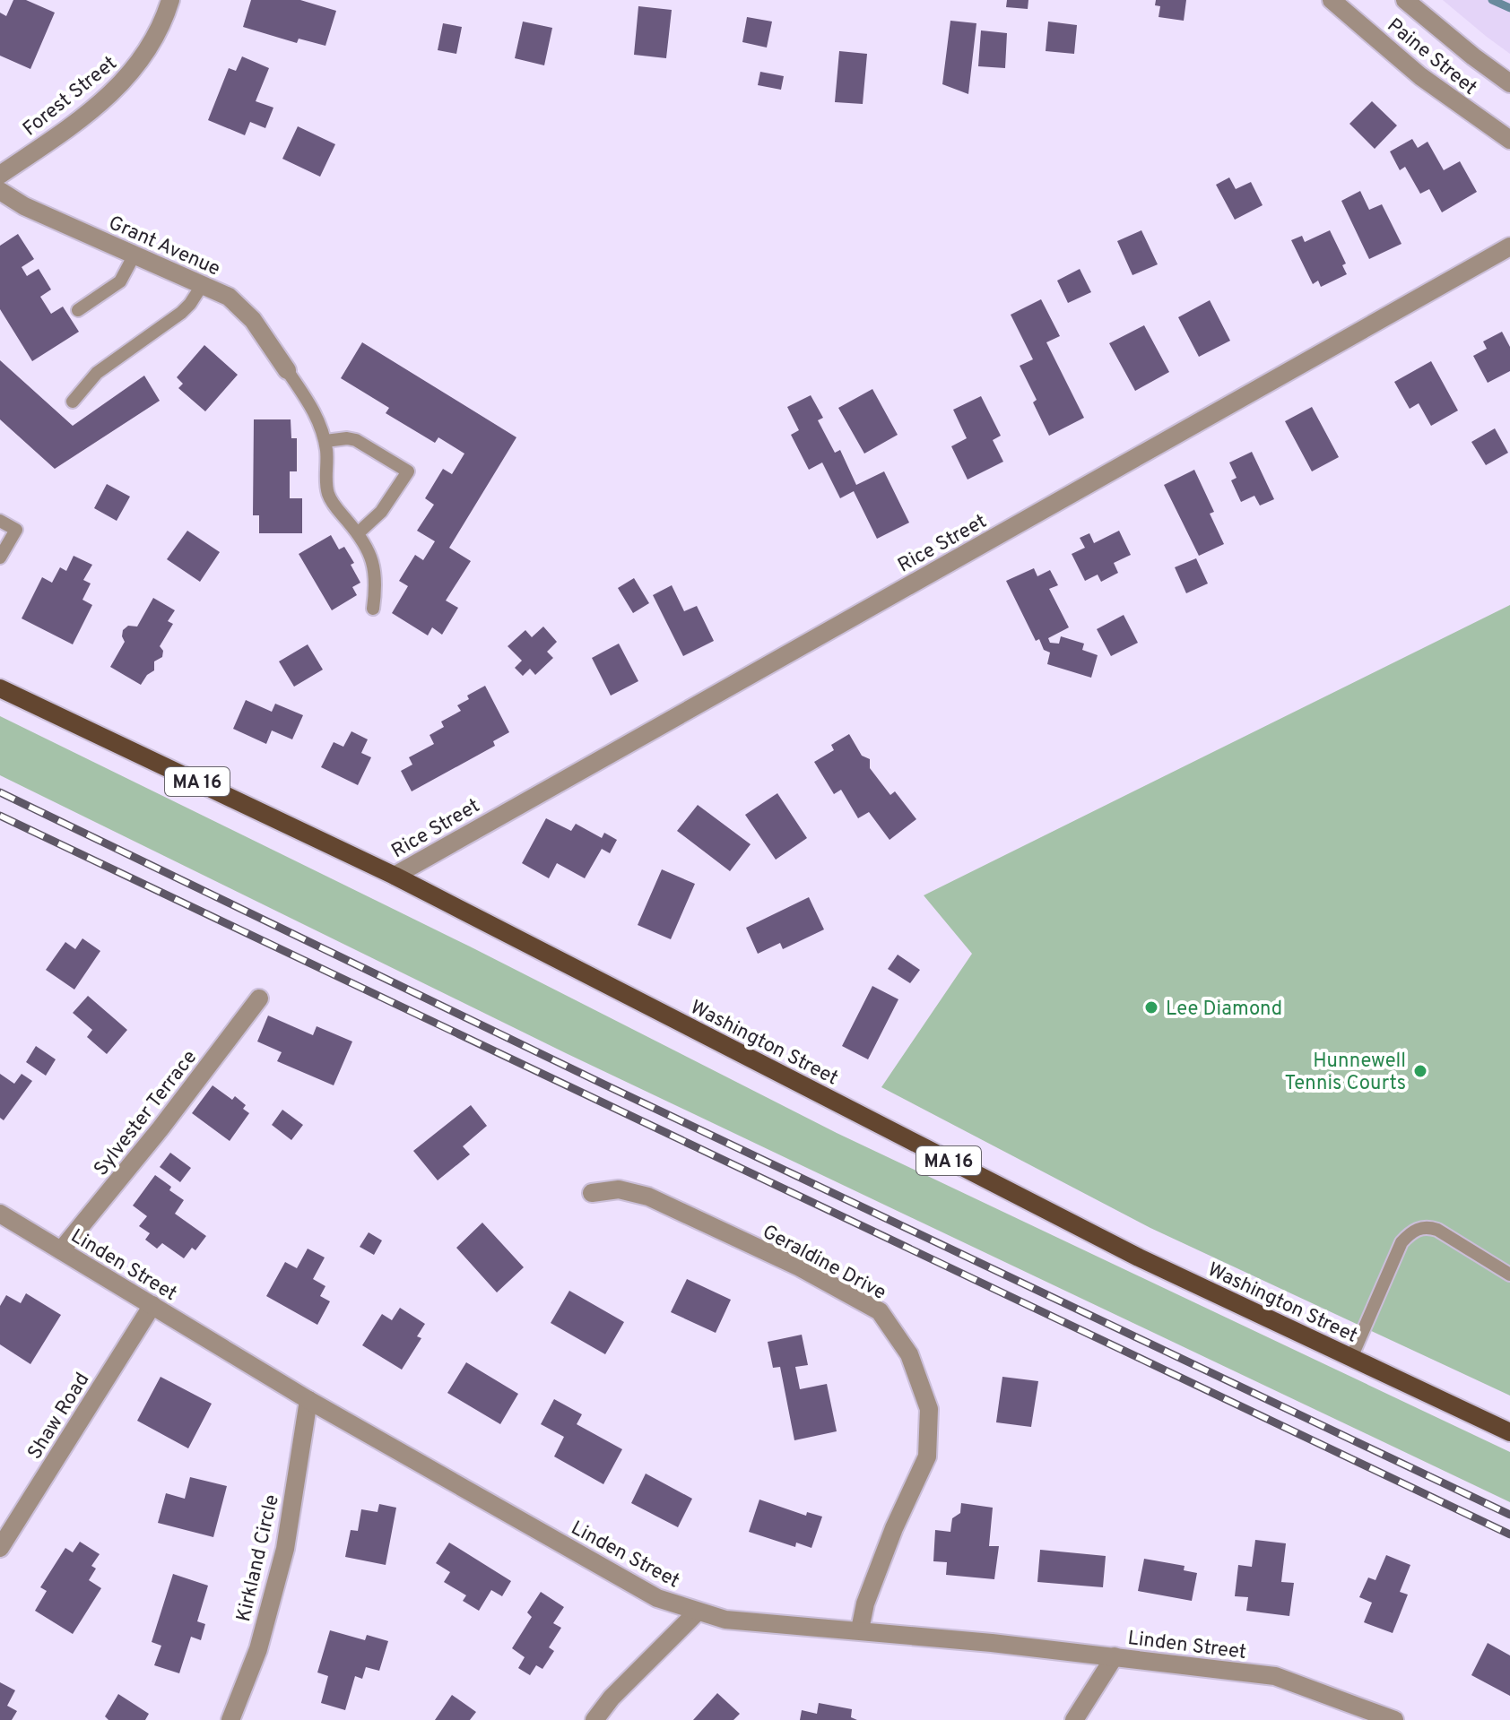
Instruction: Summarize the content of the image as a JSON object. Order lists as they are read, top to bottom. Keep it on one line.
{"streets":{"main road":["MA 16","Washington Street"],"street":["Paine Street","Forest Street","Grant Avenue","Rice Street","Sylvester Terrace","Geraldine Drive","Linden Street","Shaw Road","Kirkland Circle"]},"crossings":[["Rice Street","Washington Street"],["Sylvester Terrace","Linden Street"],["Geraldine Drive","Linden Street"],["Linden Street","Shaw Road"],["Linden Street","Kirkland Circle"]],"places":["Lee Diamond","Hunnewell Tennis Courts"]}
